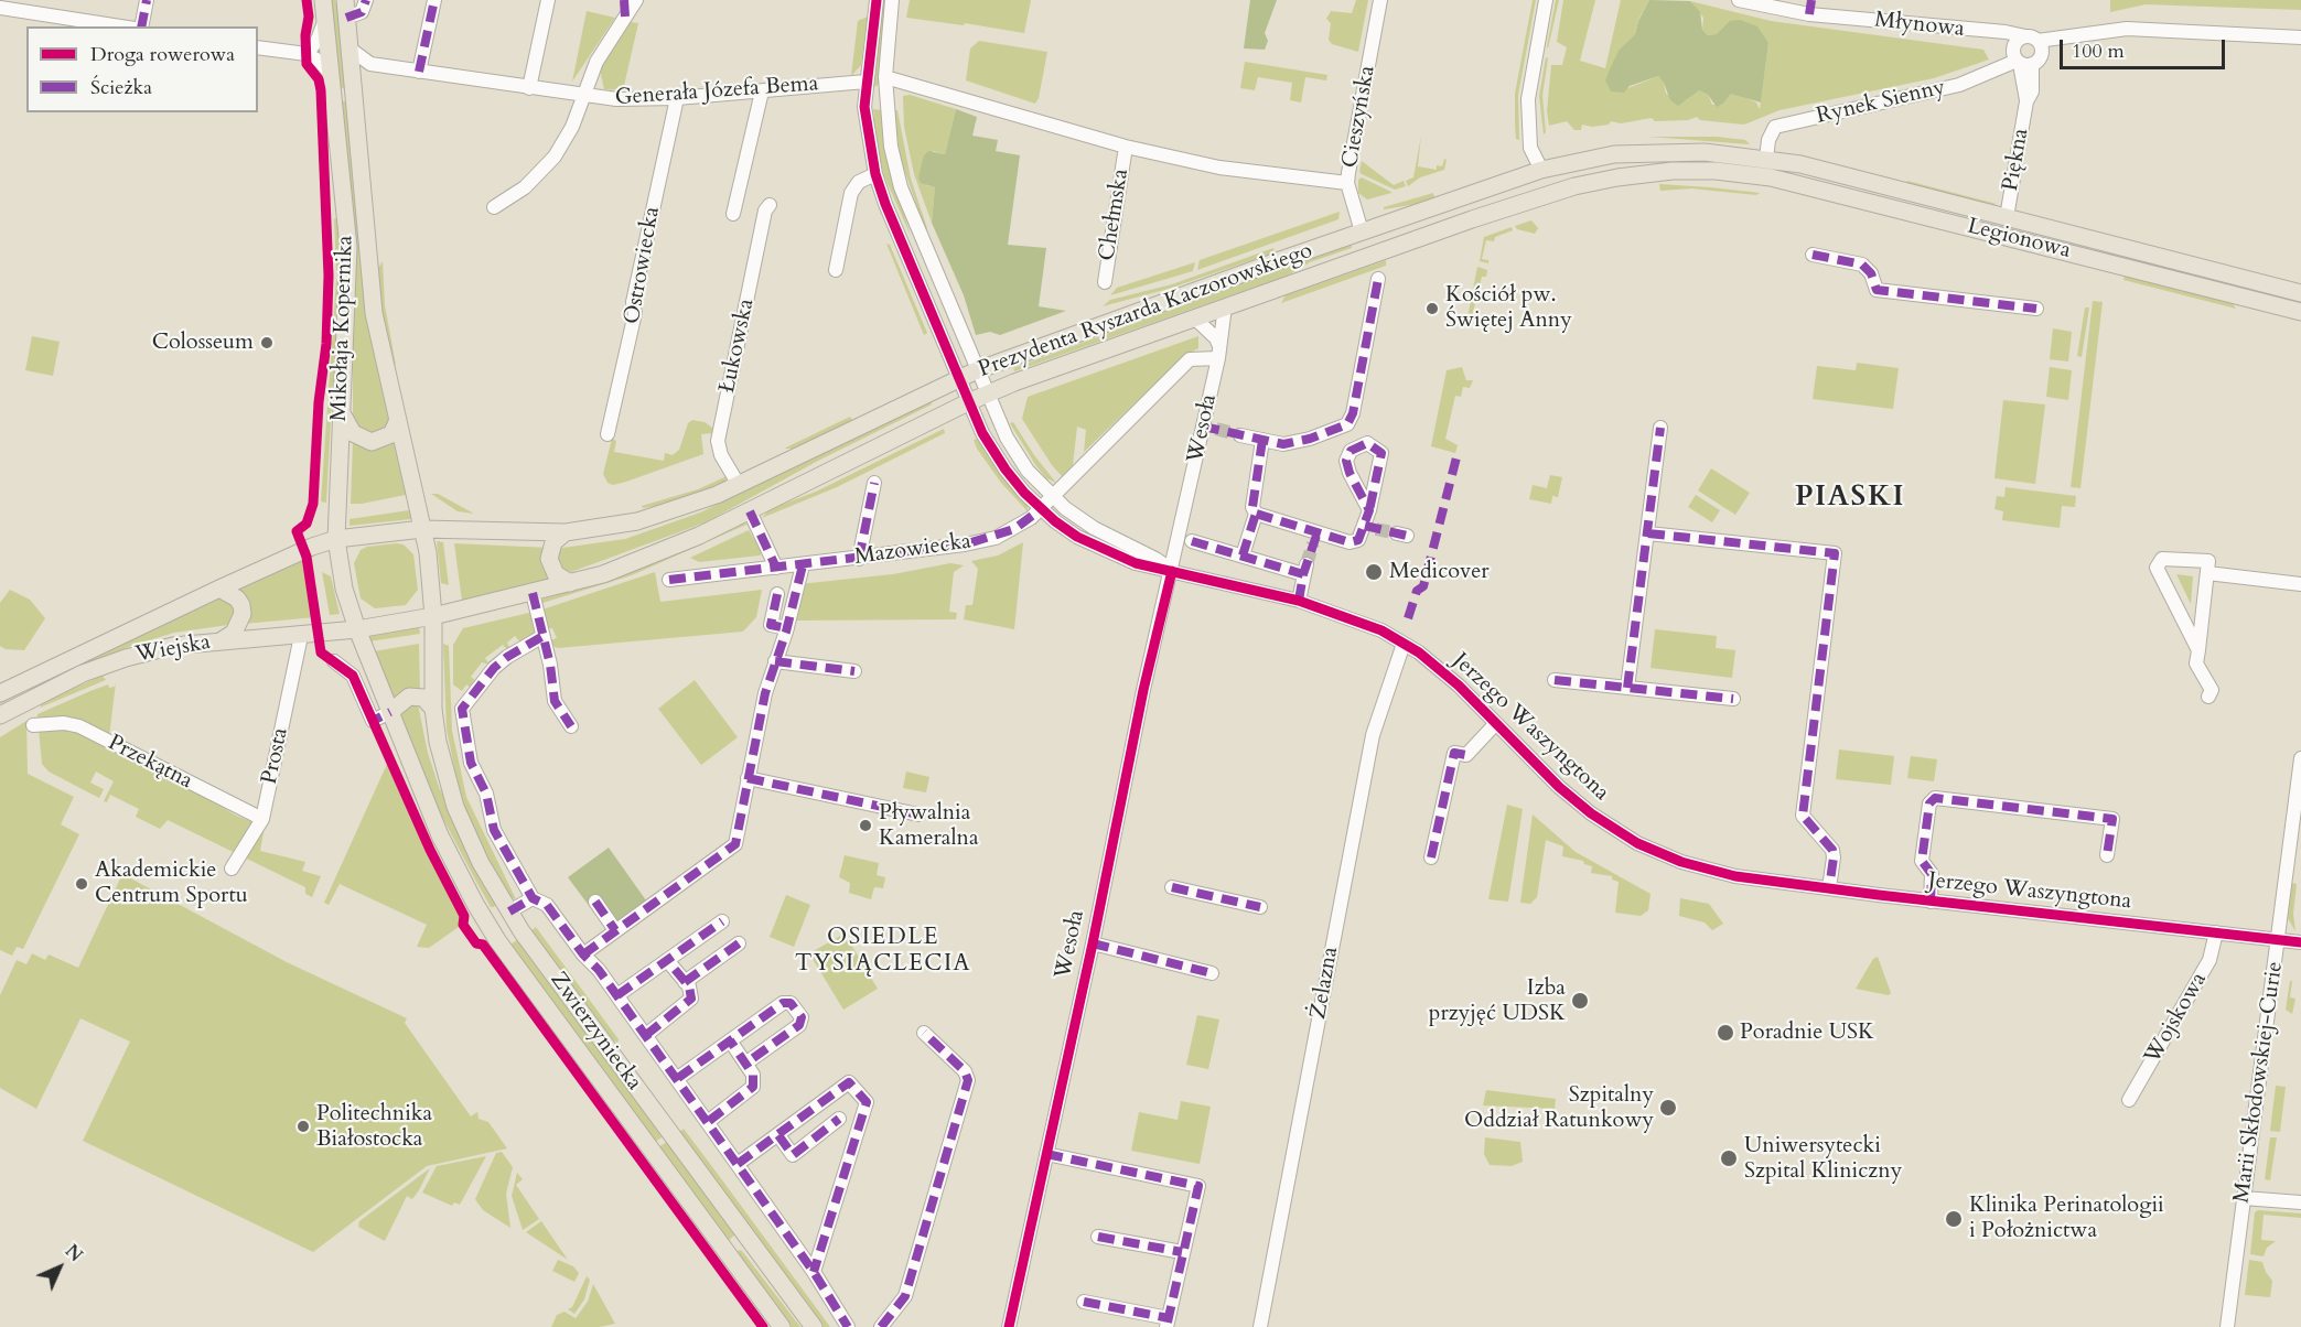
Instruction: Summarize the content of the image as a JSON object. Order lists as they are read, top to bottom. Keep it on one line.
{"streets":{"main road":["Legionowa","Prezydenta Ryszarda Kaczorowskiego","Mikołaja Kopernika","Wiejska","Zwierzyniecka"],"street":["Młynowa","Generała Józefa Bema","Rynek Sienny","Cieszyńska","Piękna","Chełmska","Ostrowiecka","Łukowska","Wesoła","Mazowiecka","Jerzego Waszyngtona","Prosta","Przekątna","Żelazna","Wojskowa","Marii Skłodowskiej-Curie"]},"crossings":[["Młynowa","Rynek Sienny"],["Młynowa","Piękna"],["Generała Józefa Bema","Ostrowiecka"],["Generała Józefa Bema","Mikołaja Kopernika"],["Generała Józefa Bema","Jerzego Waszyngtona"],["Rynek Sienny","Piękna"],["Rynek Sienny","Legionowa"],["Rynek Sienny","Prezydenta Ryszarda Kaczorowskiego"],["Cieszyńska","Prezydenta Ryszarda Kaczorowskiego"],["Piękna","Legionowa"],["Legionowa","Prezydenta Ryszarda Kaczorowskiego"],["Prezydenta Ryszarda Kaczorowskiego","Mikołaja Kopernika"],["Prezydenta Ryszarda Kaczorowskiego","Łukowska"],["Prezydenta Ryszarda Kaczorowskiego","Wesoła"],["Prezydenta Ryszarda Kaczorowskiego","Wiejska"],["Prezydenta Ryszarda Kaczorowskiego","Jerzego Waszyngtona"],["Prezydenta Ryszarda Kaczorowskiego","Zwierzyniecka"],["Mikołaja Kopernika","Wiejska"],["Mikołaja Kopernika","Zwierzyniecka"],["Wesoła","Jerzego Waszyngtona"],["Mazowiecka","Jerzego Waszyngtona"],["Wiejska","Prosta"],["Wiejska","Zwierzyniecka"],["Jerzego Waszyngtona","Żelazna"],["Jerzego Waszyngtona","Wojskowa"],["Jerzego Waszyngtona","Marii Skłodowskiej-Curie"],["Prosta","Przekątna"]],"districts":["PIASKI","OSIEDLE TYSIĄCLECIA"],"places":["Kościół pw. Świętej Anny","Colosseum","Medicover","Pływalnia Kameralna","Akademickie Centrum Sportu","Izba przyjęć UDSK","Poradnie USK","Szpitalny Oddział Ratunkowy","Politechnika Białostocka","Uniwersytecki Szpital Kliniczny","Klinika Perinatologii i Położnictwa"],"legend":["Droga rowerowa","Ścieżka"],"scale_bar":"100 m","north":"top right"}
